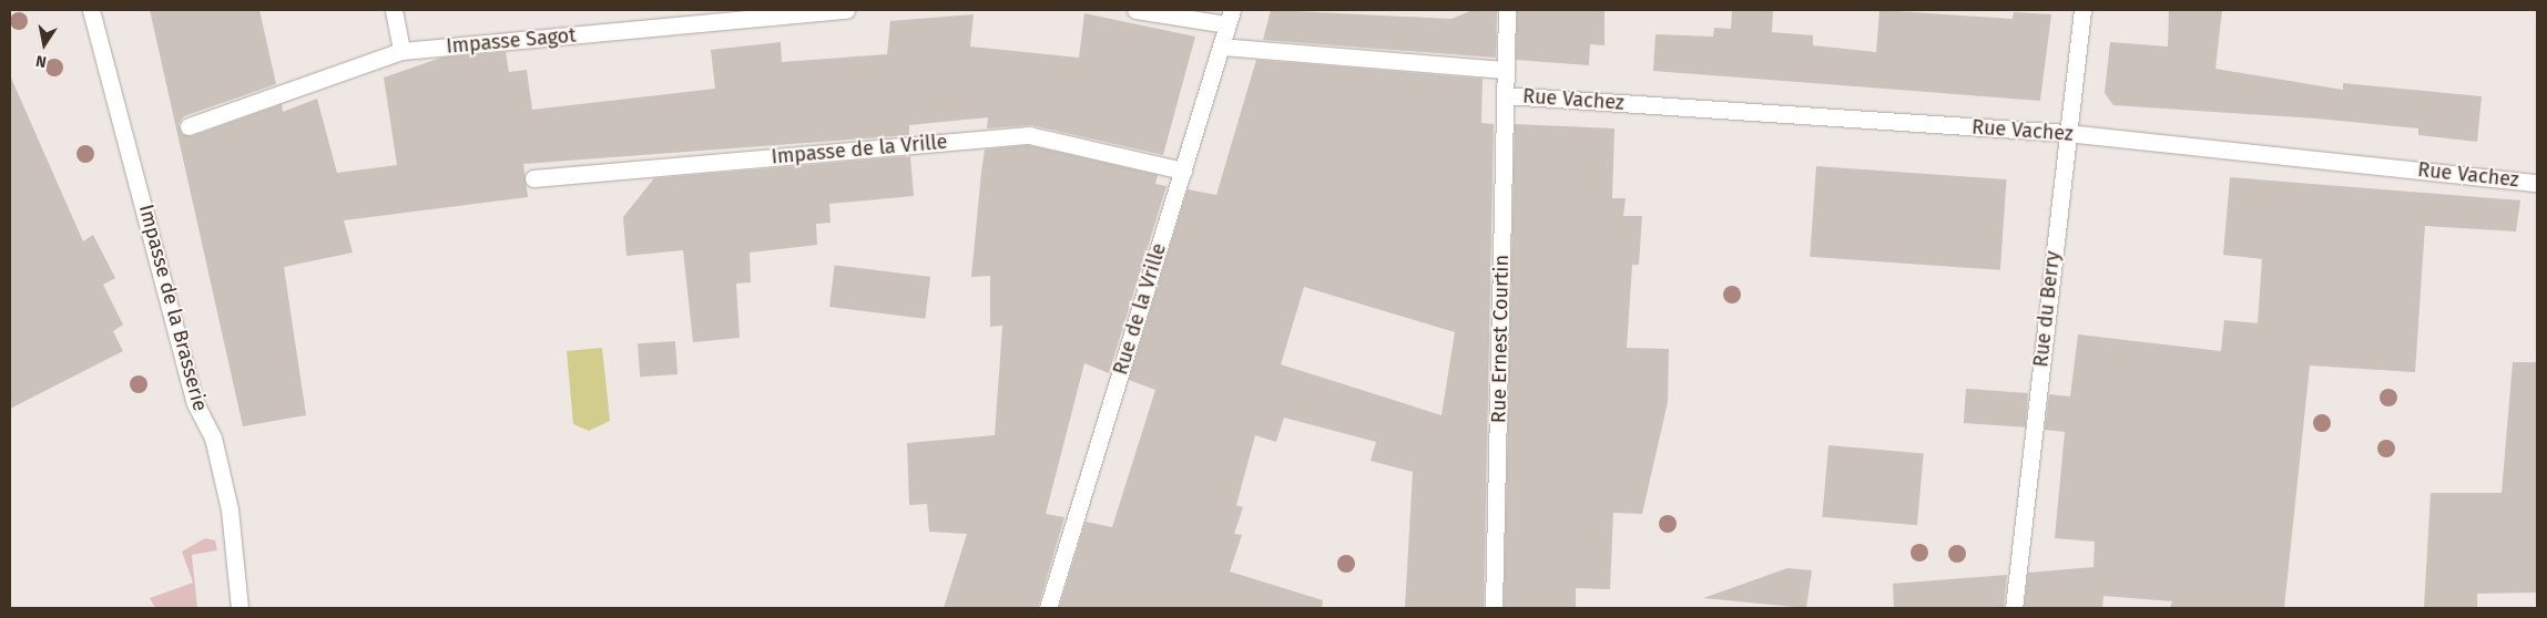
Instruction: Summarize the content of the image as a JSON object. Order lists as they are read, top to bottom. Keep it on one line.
{"streets":{"street":["Impasse Sagot","Rue Vachez","Impasse de la Vrille","Impasse de la Brasserie","Rue de la Vrille","Rue du Berry","Rue Ernest Courtin"]},"crossings":[["Rue Vachez","Rue du Berry"],["Rue Vachez","Rue Ernest Courtin"],["Impasse de la Vrille","Rue de la Vrille"]],"north":"bottom"}
